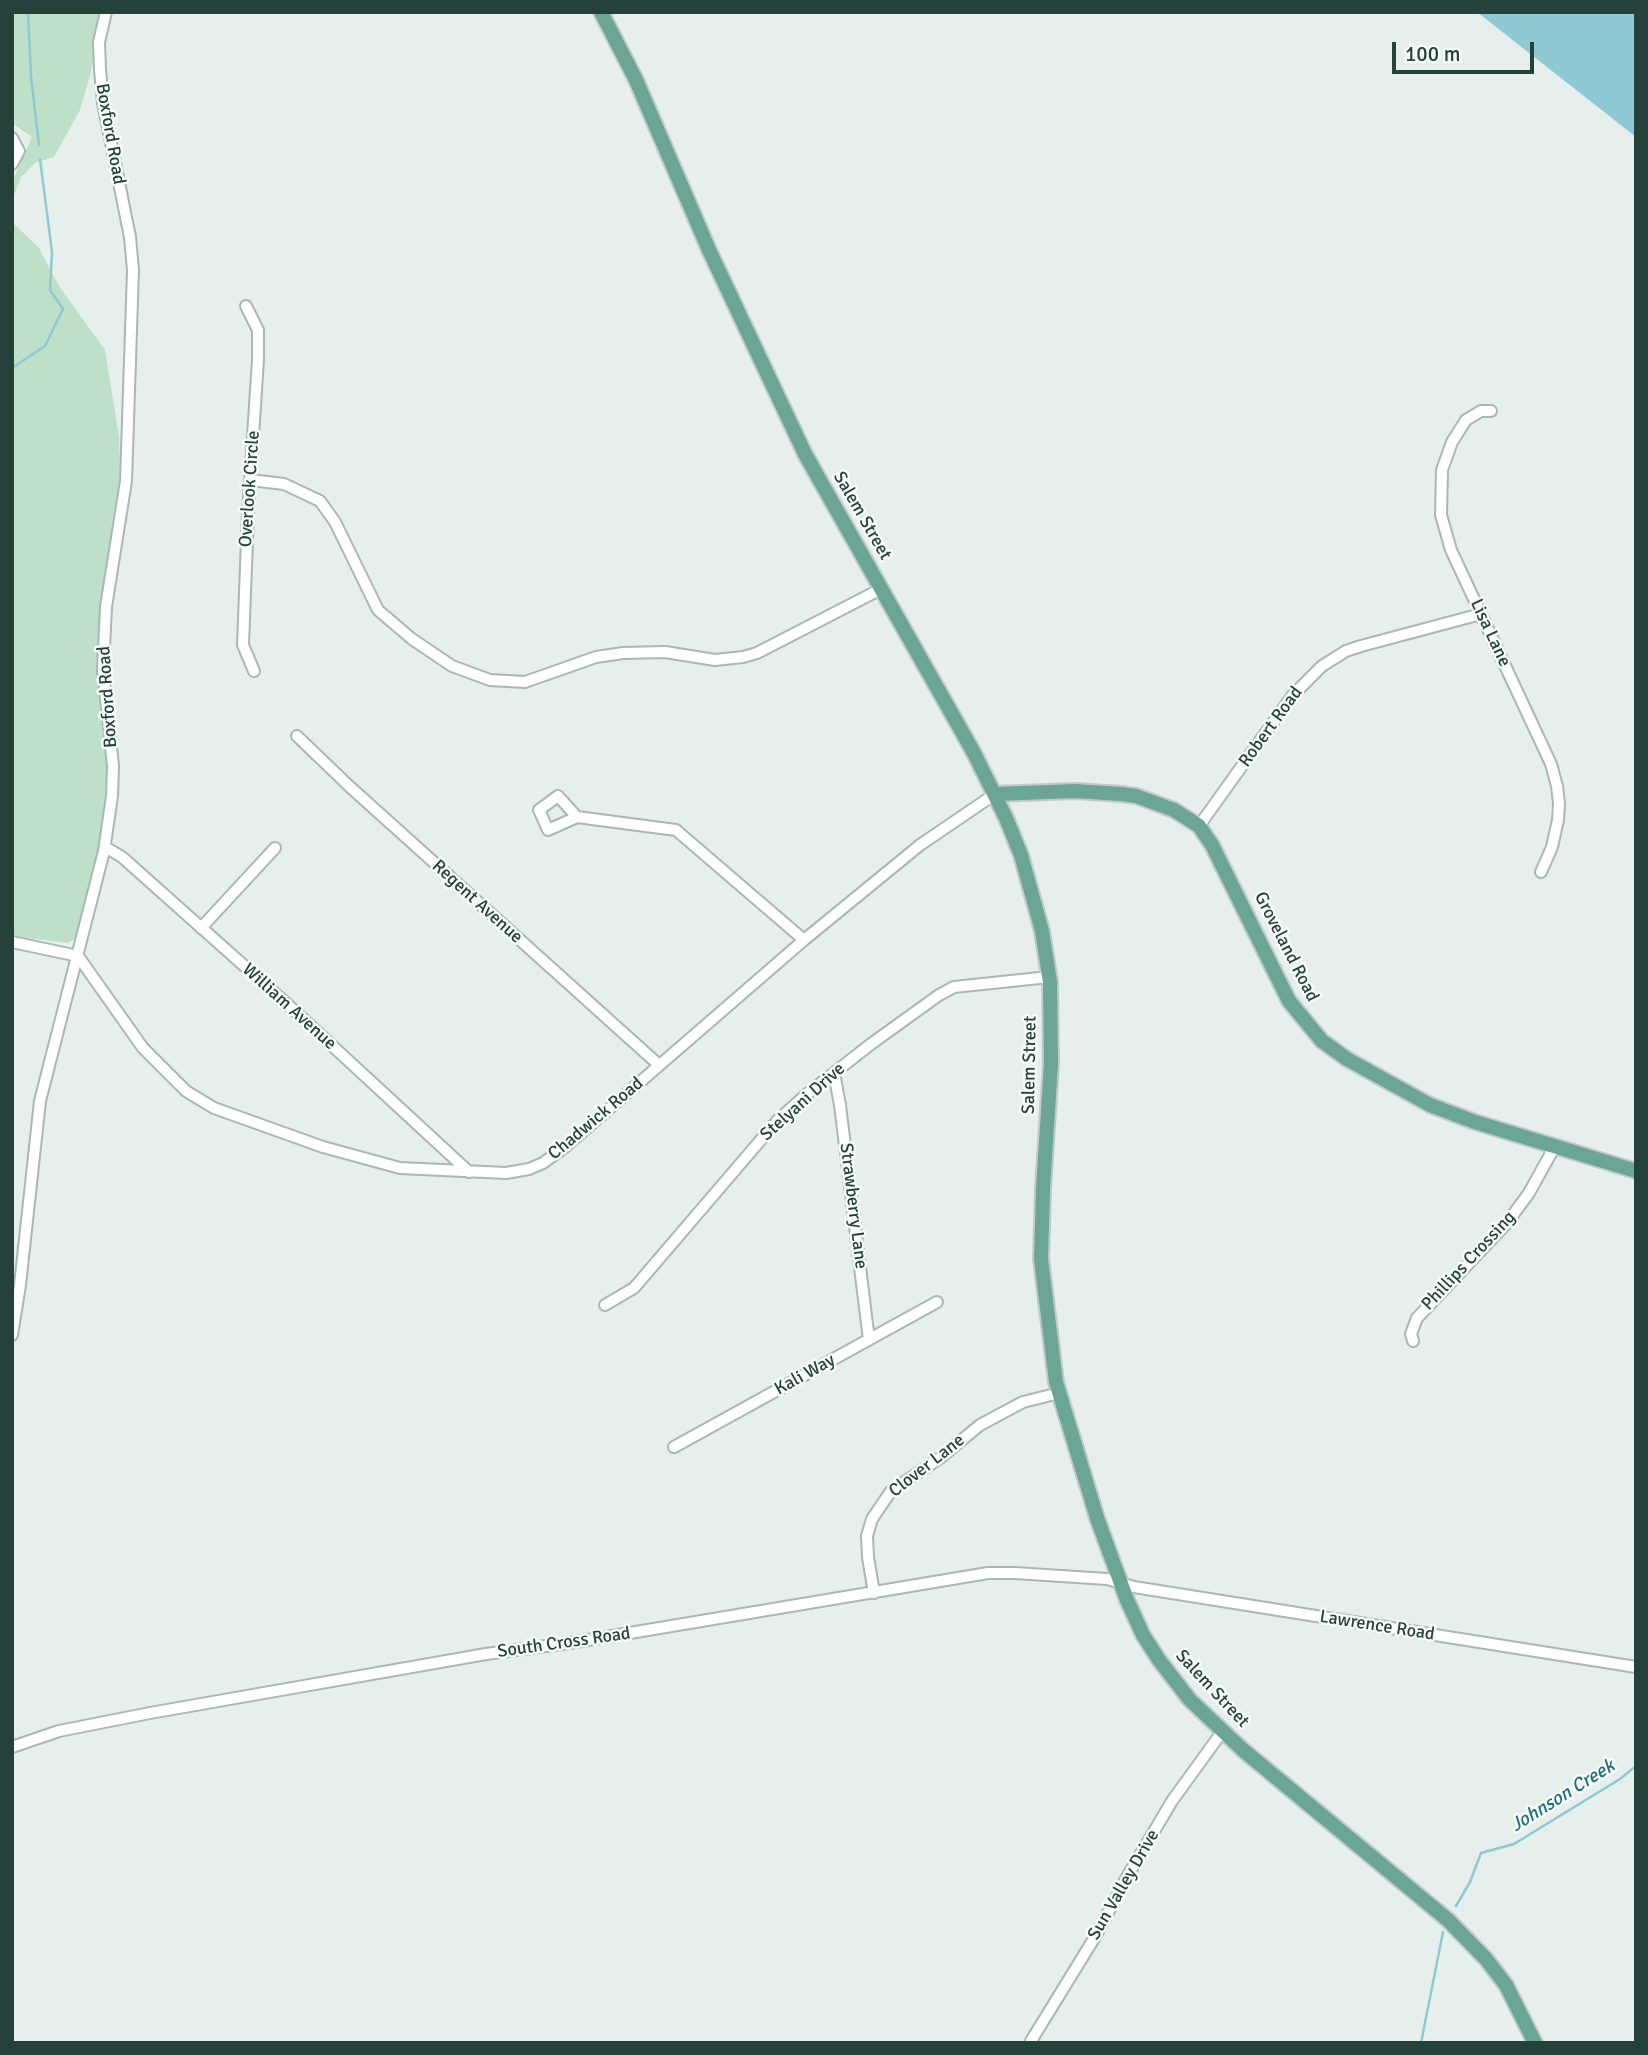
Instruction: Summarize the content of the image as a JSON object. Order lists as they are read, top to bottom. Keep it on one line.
{"streets":{"main road":["Salem Street","Groveland Road"],"street":["Boxford Road","Overlook Circle","Lisa Lane","Robert Road","Regent Avenue","William Avenue","Stelyani Drive","Chadwick Road","Strawberry Lane","Phillips Crossing","Kali Way","Clover Lane","Lawrence Road","South Cross Road","Sun Valley Drive"]},"crossings":[["Boxford Road","William Avenue"],["Boxford Road","Chadwick Road"],["Salem Street","Groveland Road"],["Salem Street","Stelyani Drive"],["Salem Street","Chadwick Road"],["Salem Street","Clover Lane"],["Salem Street","Lawrence Road"],["Salem Street","South Cross Road"],["Salem Street","Sun Valley Drive"],["Lisa Lane","Robert Road"],["Robert Road","Groveland Road"],["Regent Avenue","Chadwick Road"],["Groveland Road","Chadwick Road"],["Groveland Road","Phillips Crossing"],["William Avenue","Chadwick Road"],["Stelyani Drive","Strawberry Lane"],["Strawberry Lane","Kali Way"],["Clover Lane","South Cross Road"],["Lawrence Road","South Cross Road"]],"water":["Johnson Creek"],"scale_bar":"100 m"}
